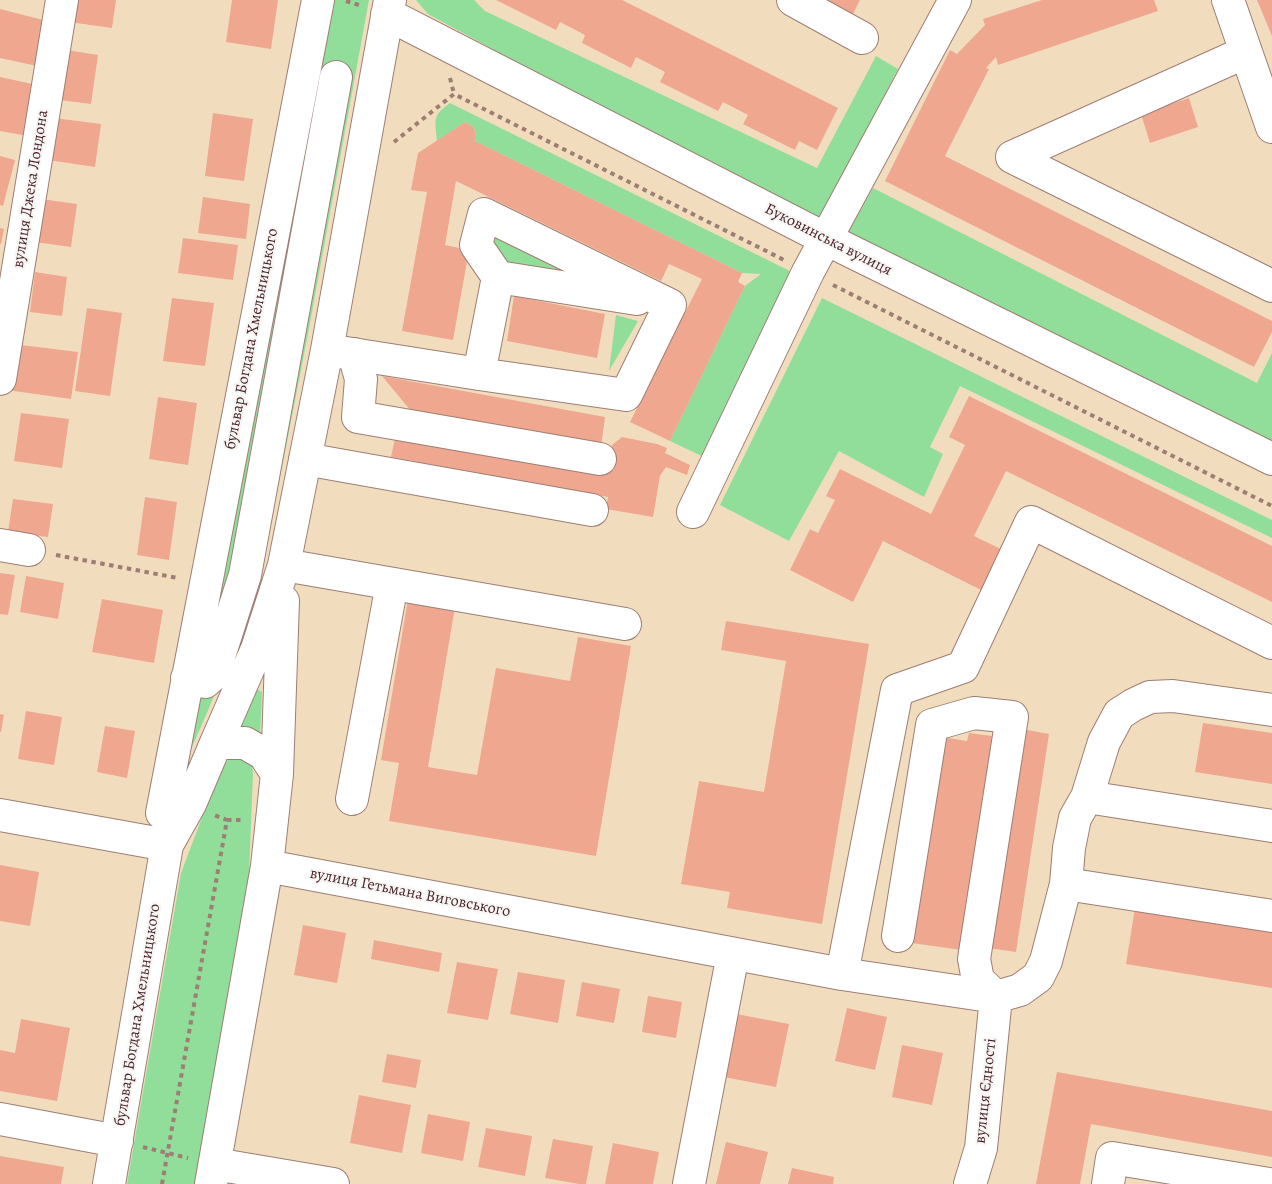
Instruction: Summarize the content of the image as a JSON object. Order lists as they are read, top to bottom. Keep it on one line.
{"streets":{"street":["вулиця Джека Лондона","Буковинська вулиця","бульвар Богдана Хмельницького","вулиця Гетьмана Виговського","вулиця Єдності"]},"crossings":[["вулиця Гетьмана Виговського","вулиця Єдності"]]}
